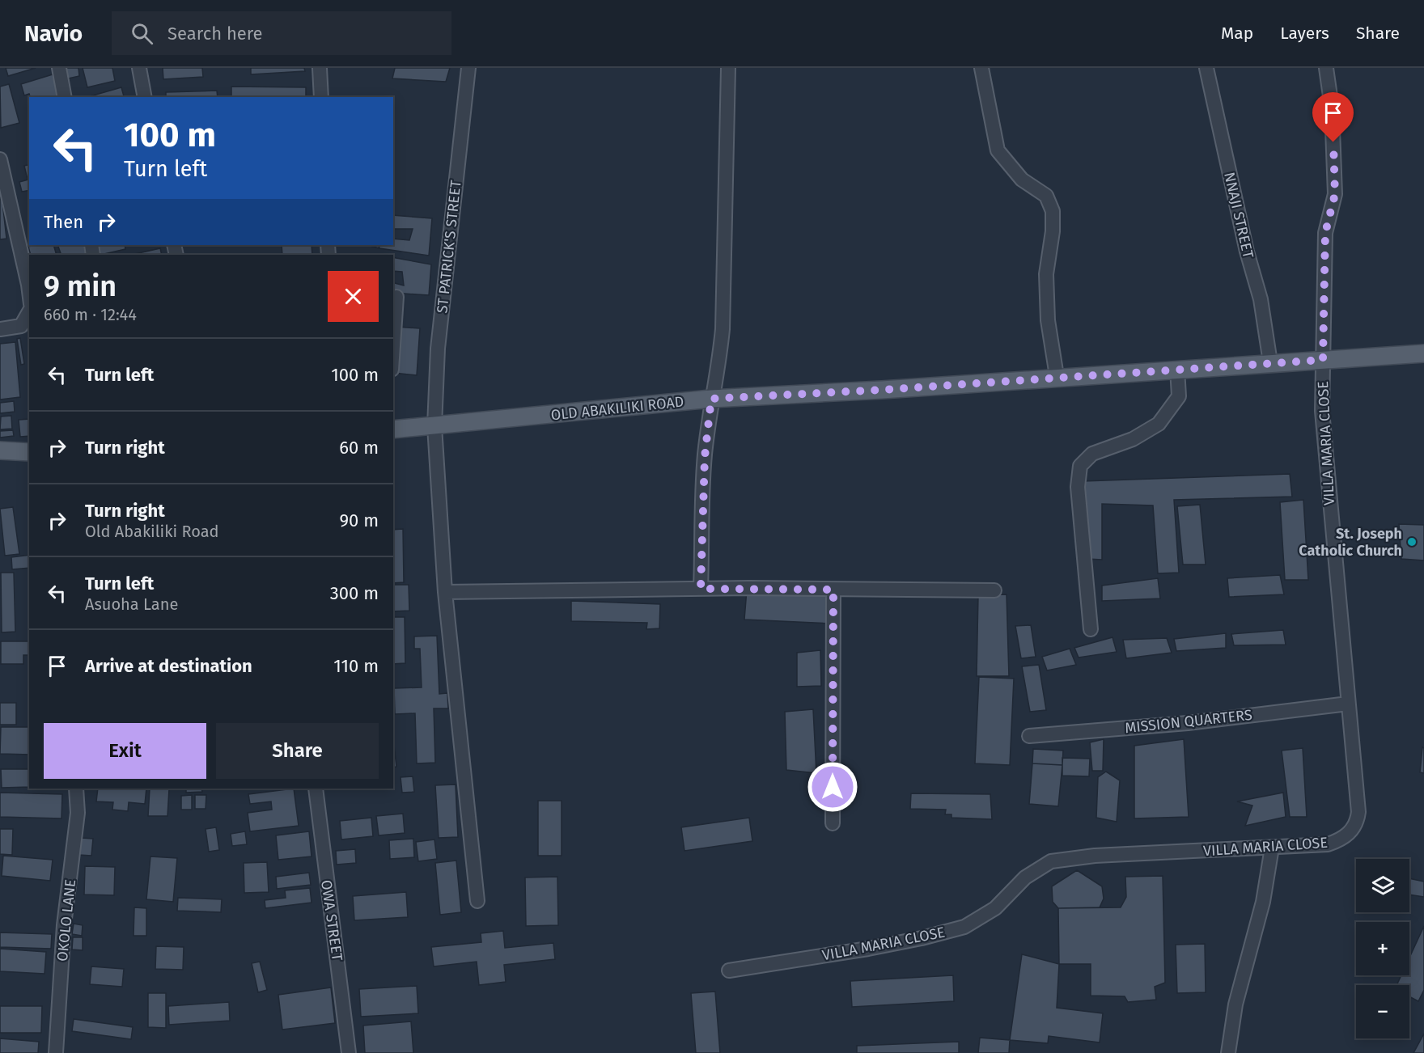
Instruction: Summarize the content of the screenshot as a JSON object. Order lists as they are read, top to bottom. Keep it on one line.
{"streets":{"main road":["OLD ABAKILIKI ROAD"],"street":["NNAJI STREET","ST PATRICK'S STREET","VILLA MARIA CLOSE","MISSION QUARTERS","OKOLO LANE","OWA STREET"]},"crossings":[["NNAJI STREET","OLD ABAKILIKI ROAD"],["ST PATRICK'S STREET","OLD ABAKILIKI ROAD"],["OLD ABAKILIKI ROAD","VILLA MARIA CLOSE"],["VILLA MARIA CLOSE","MISSION QUARTERS"]],"places":["St. Joseph Catholic Church"],"page":{"header":"Navio","search":"Search here","nav":["Map","Layers","Share"],"turn":["100 m","Turn left"],"then":"Then","heading":["9 min","660 m · 12:44"],"list":[{"name":"Turn left","value":"100 m"},{"name":"Turn right","value":"60 m"},{"name":"Turn right","note":"Old Abakiliki Road","value":"90 m"},{"name":"Turn left","note":"Asuoha Lane","value":"300 m"},{"name":"Arrive at destination","value":"110 m"}],"buttons":["Exit","Share"],"map_buttons":["+","−"]}}
